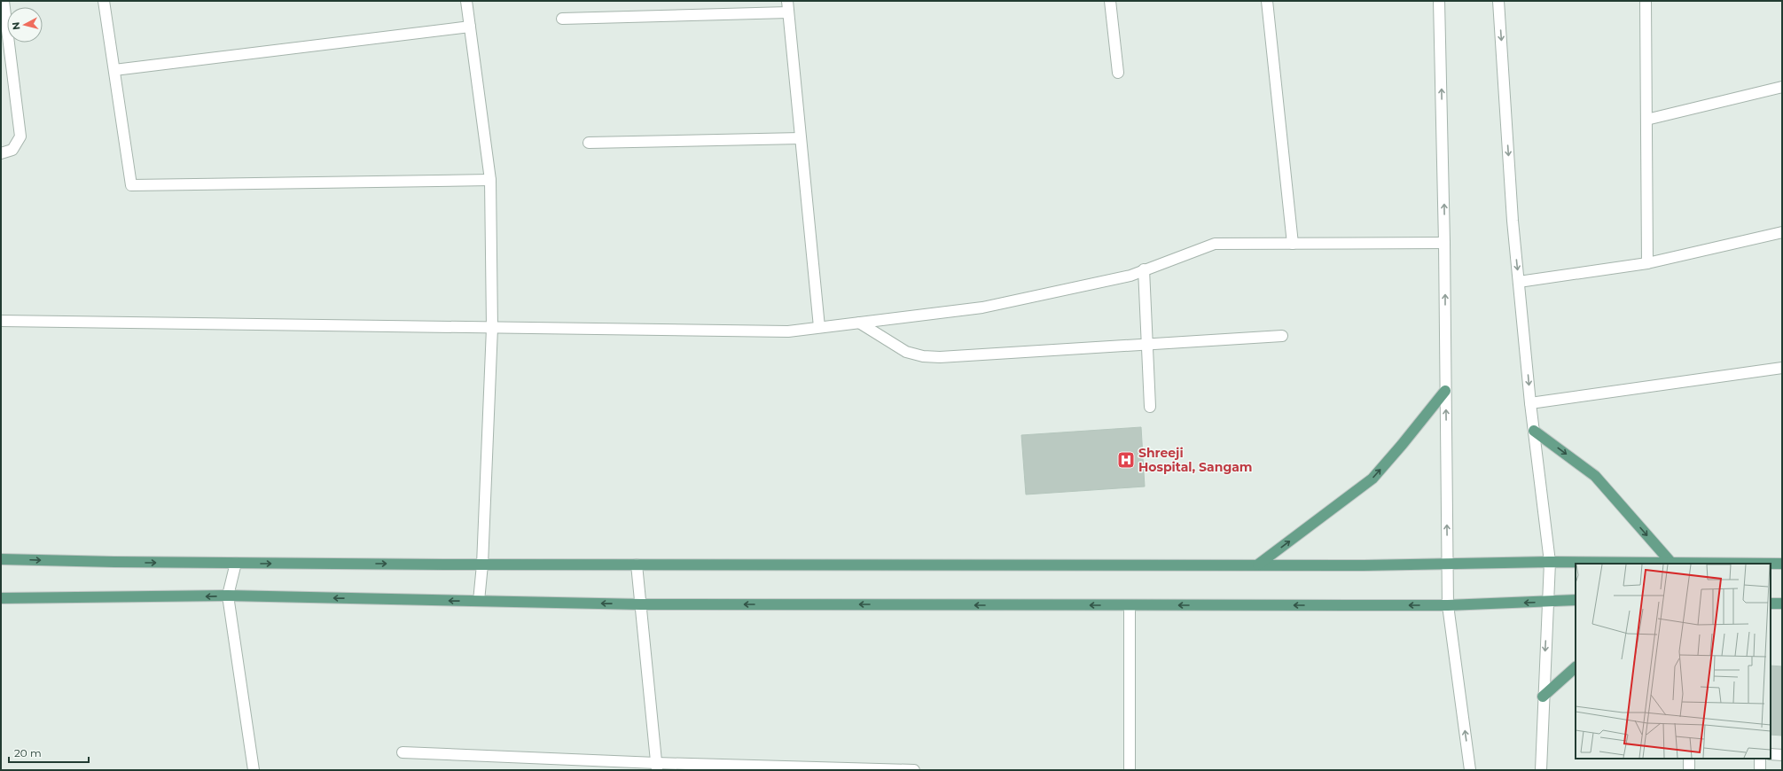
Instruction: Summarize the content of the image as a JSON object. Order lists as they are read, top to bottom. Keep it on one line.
{"places":{"hospital":["Shreeji Hospital, Sangam"]},"scale_bar":"20 m","north":"left"}
